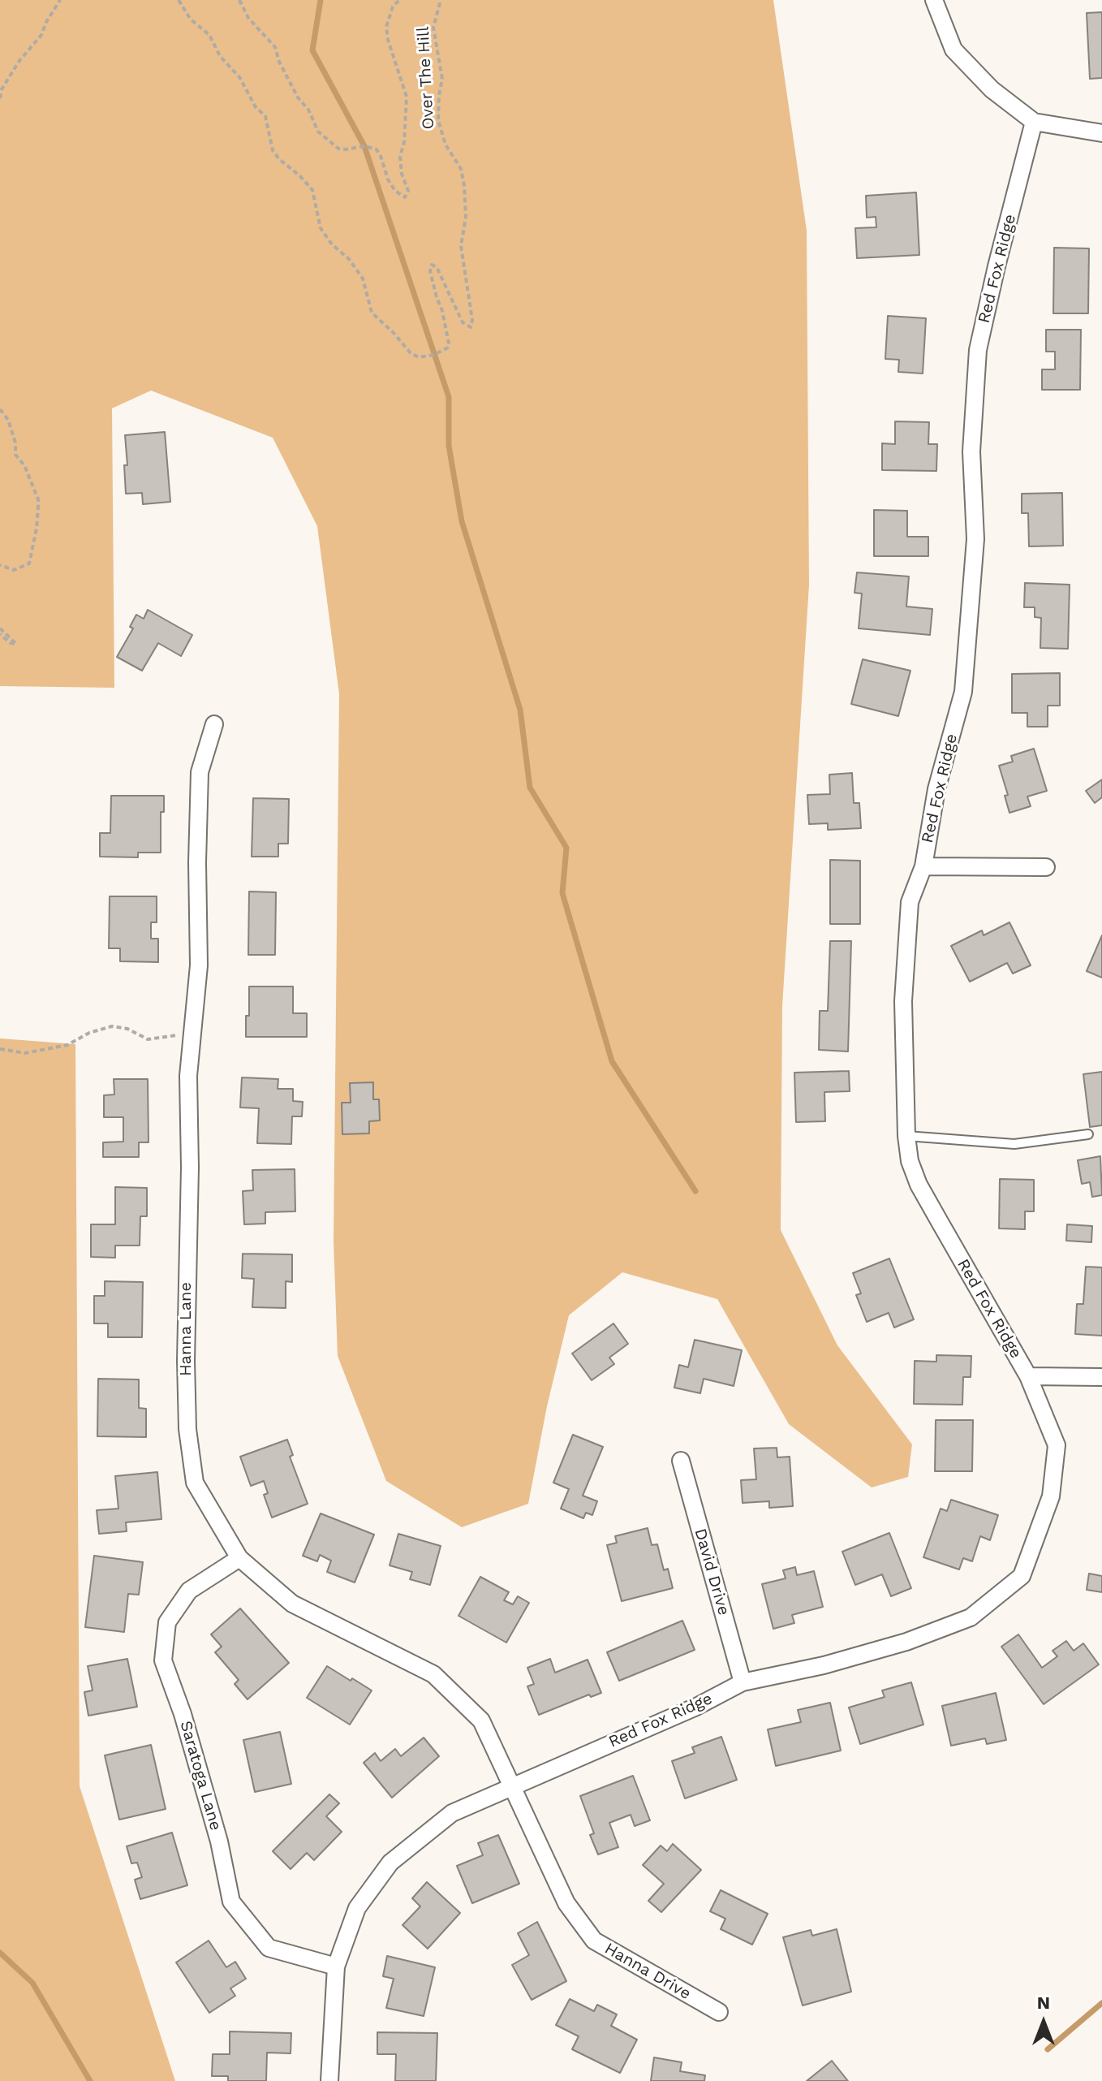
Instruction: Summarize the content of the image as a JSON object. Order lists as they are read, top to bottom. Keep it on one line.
{"streets":{"street":["Red Fox Ridge","Hanna Lane","David Drive","Saratoga Lane","Hanna Drive"],"path":["Over The Hill"]},"crossings":[["Red Fox Ridge","Hanna Lane"],["Red Fox Ridge","David Drive"],["Red Fox Ridge","Saratoga Lane"],["Red Fox Ridge","Hanna Drive"],["Hanna Lane","Saratoga Lane"],["Hanna Lane","Hanna Drive"]],"north":"top"}
